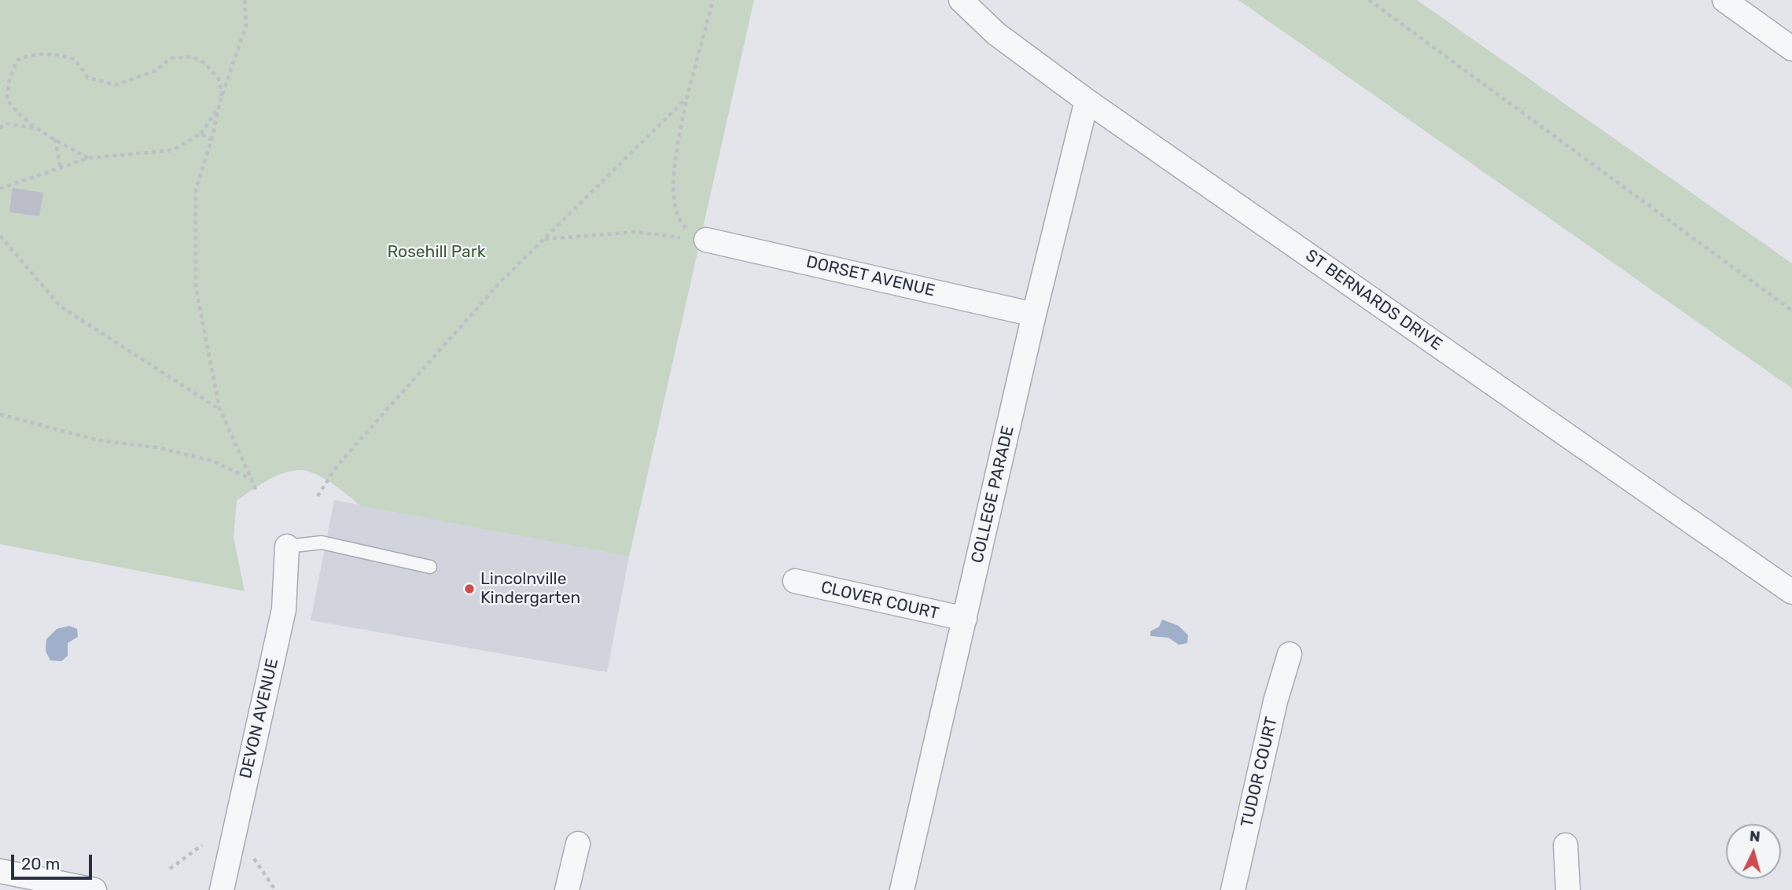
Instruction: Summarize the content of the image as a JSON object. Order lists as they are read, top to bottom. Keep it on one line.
{"streets":{"street":["DORSET AVENUE","ST BERNARDS DRIVE","COLLEGE PARADE","CLOVER COURT","DEVON AVENUE","TUDOR COURT"]},"crossings":[["DORSET AVENUE","COLLEGE PARADE"],["ST BERNARDS DRIVE","COLLEGE PARADE"],["COLLEGE PARADE","CLOVER COURT"]],"parks":["Rosehill Park"],"places":["Lincolnville Kindergarten"],"scale_bar":"20 m","north":"top"}
